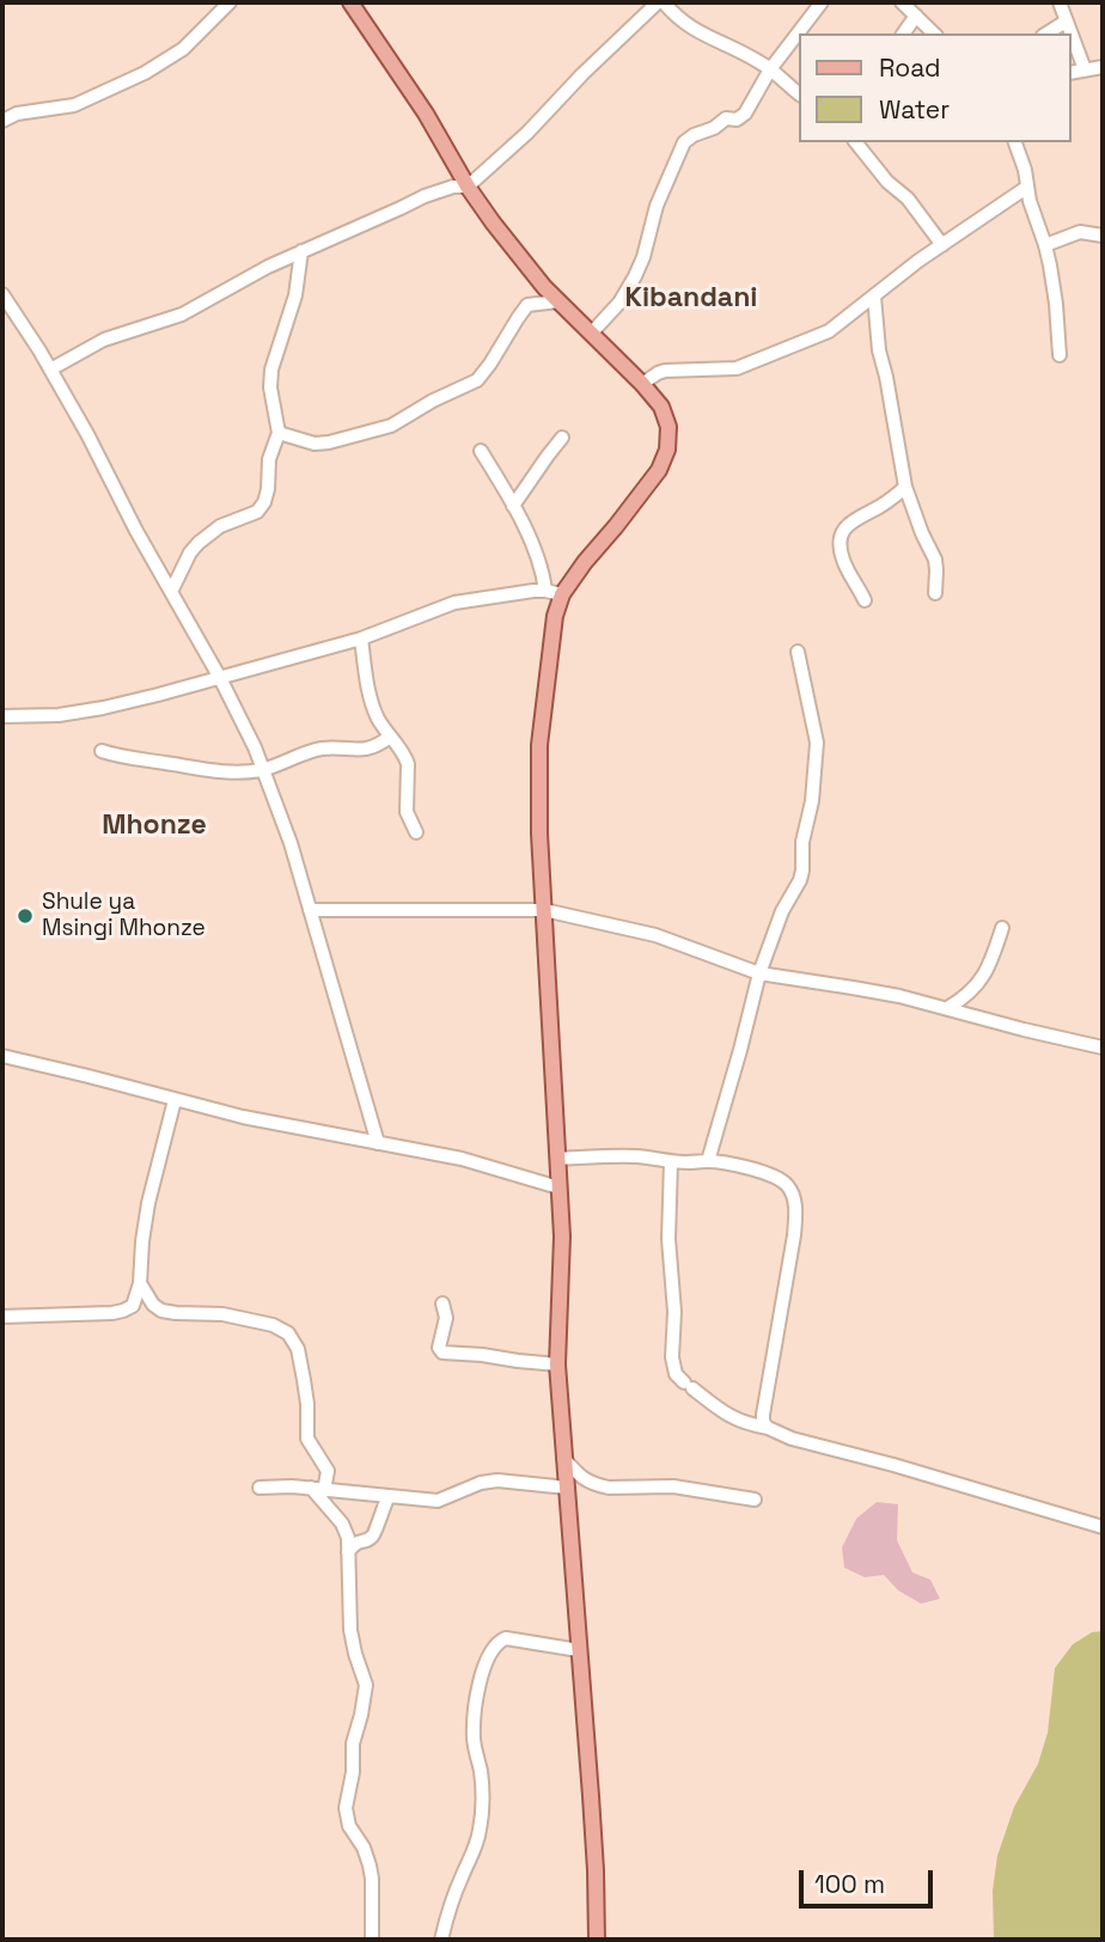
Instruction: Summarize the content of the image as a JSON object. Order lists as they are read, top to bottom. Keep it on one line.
{"districts":["Kibandani","Mhonze"],"places":["Shule ya Msingi Mhonze"],"legend":["Road","Water"],"scale_bar":"100 m"}
